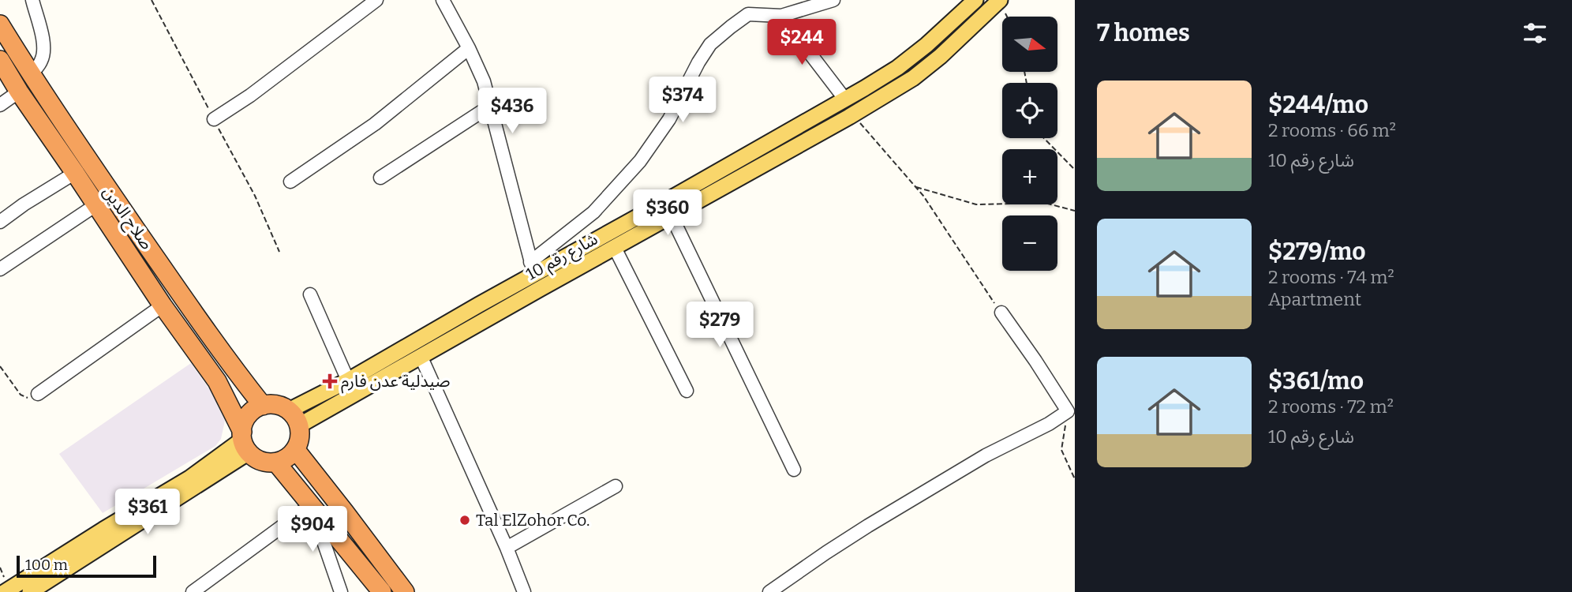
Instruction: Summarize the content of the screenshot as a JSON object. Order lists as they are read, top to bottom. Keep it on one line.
{"streets":{"highway":["صلاح الدين"],"main road":["شارع رقم 10"]},"crossings":[["صلاح الدين","شارع رقم 10"]],"places":{"health":["صيدلية عدن فارم"],"other":["Tal ElZohor Co."]},"scale_bar":"100 m","north":"right","page":{"heading":"7 homes","map_buttons":["+","−"],"price":["$244","$374","$436","$360","$279","$361","$904"],"list":[{"name":"$244/mo","note":"2 rooms · 66 m² · شارع رقم 10"},{"name":"$279/mo","note":"2 rooms · 74 m² · Apartment"},{"name":"$361/mo","note":"2 rooms · 72 m² · شارع رقم 10"}],"scale":"100 m"}}
